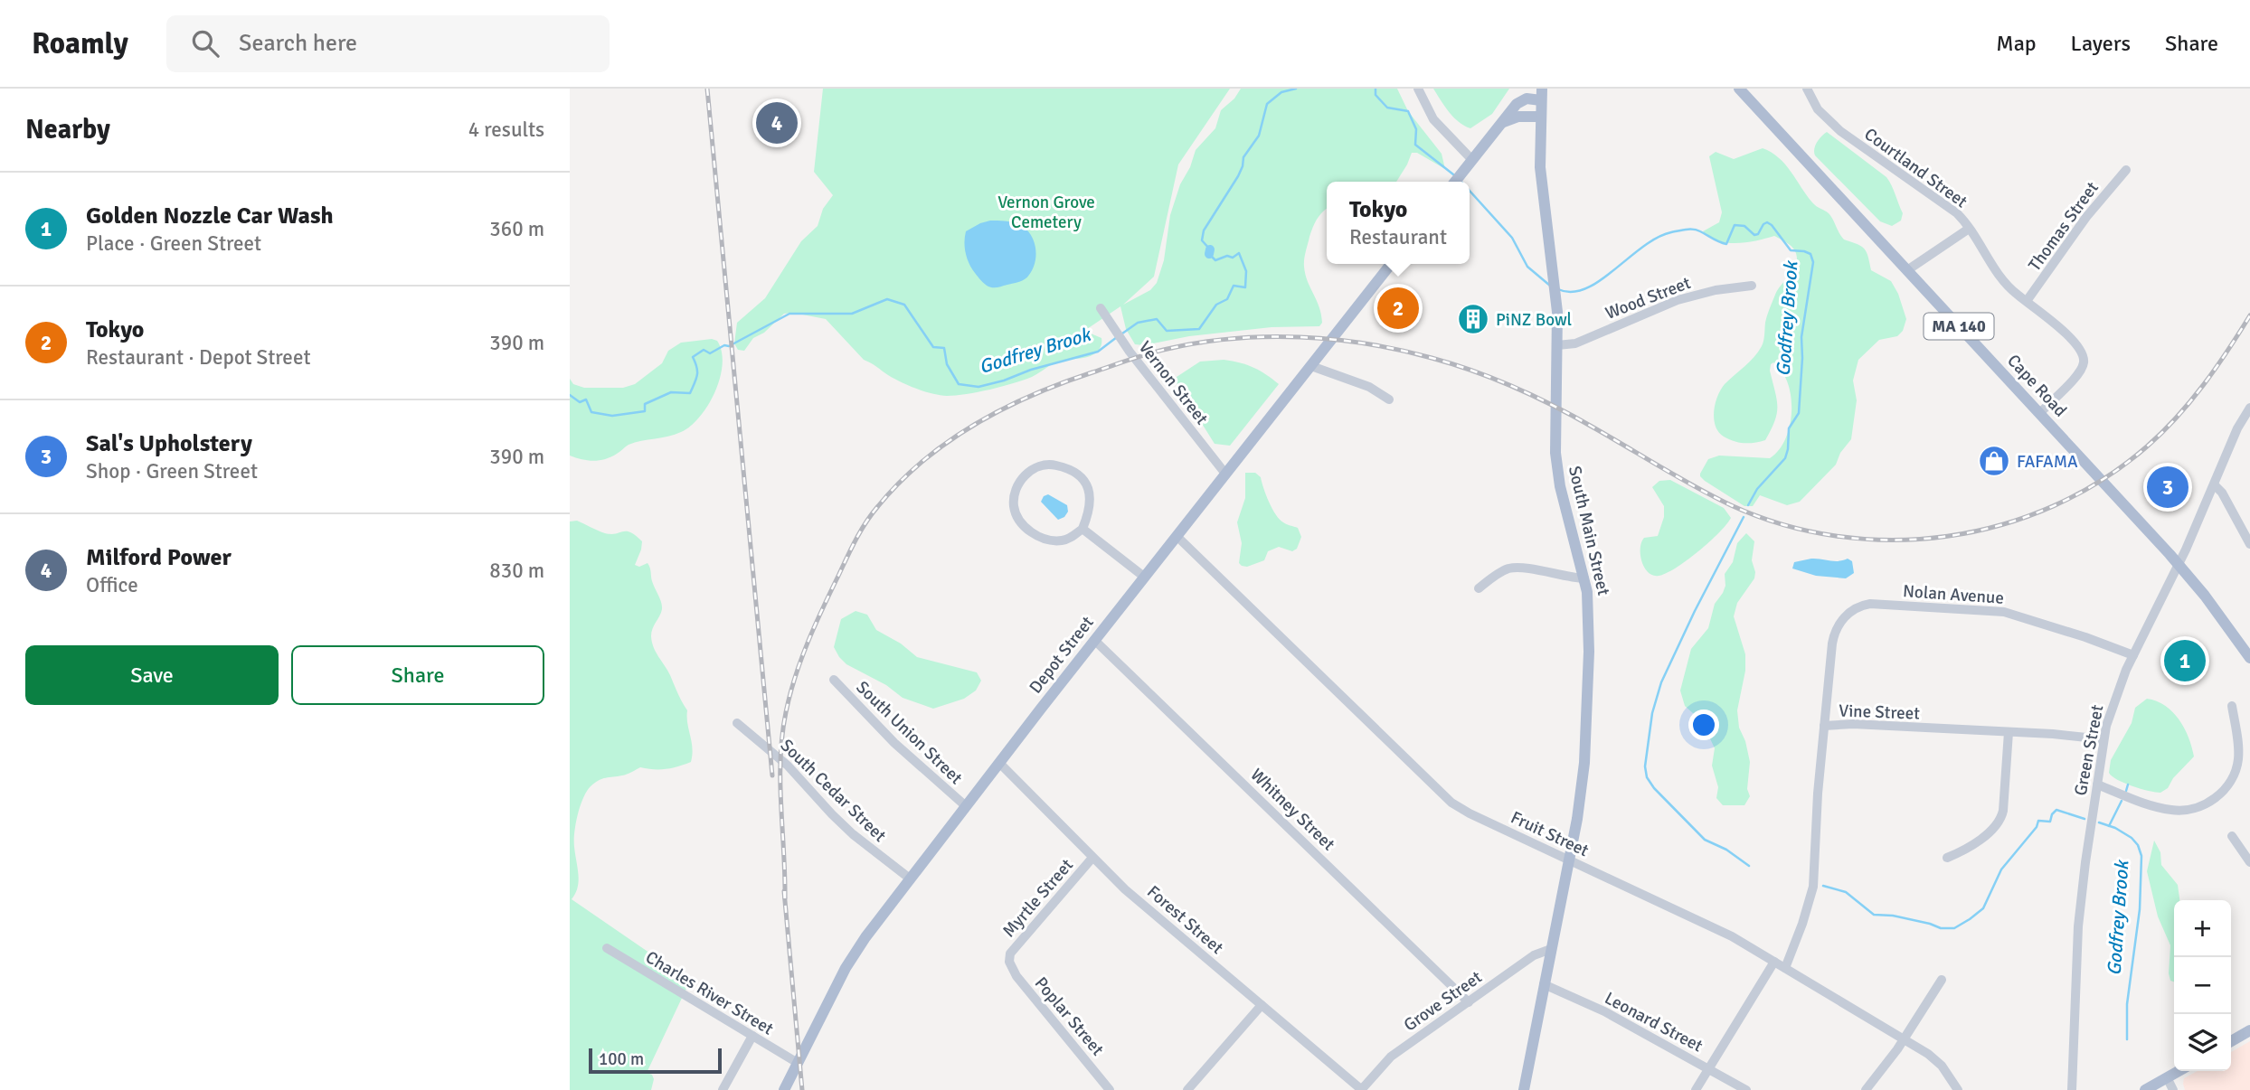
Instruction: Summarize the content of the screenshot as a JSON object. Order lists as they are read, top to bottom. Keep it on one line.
{"streets":{"main road":["MA 140","Cape Road","South Main Street","Depot Street"],"street":["Courtland Street","Thomas Street","Wood Street","Vernon Street","Nolan Avenue","Vine Street","South Union Street","Green Street","South Cedar Street","Whitney Street","Fruit Street","Myrtle Street","Forest Street","Charles River Street","Grove Street","Poplar Street","Leonard Street"]},"crossings":[["Courtland Street","Thomas Street"],["Courtland Street","Cape Road"],["Wood Street","South Main Street"],["Vernon Street","Depot Street"],["Cape Road","Green Street"],["South Main Street","Fruit Street"],["South Main Street","Grove Street"],["South Main Street","Leonard Street"],["Nolan Avenue","Vine Street"],["Nolan Avenue","Green Street"],["Depot Street","South Union Street"],["Depot Street","South Cedar Street"],["Depot Street","Whitney Street"],["Depot Street","Fruit Street"],["Depot Street","Forest Street"],["Depot Street","Charles River Street"],["Vine Street","Green Street"],["Vine Street","Fruit Street"],["Whitney Street","Grove Street"],["Myrtle Street","Forest Street"],["Myrtle Street","Poplar Street"],["Forest Street","Grove Street"]],"water":["Godfrey Brook"],"parks":["Vernon Grove Cemetery"],"places":{"building":["PiNZ Bowl"],"shop":["FAFAMA"]},"scale_bar":"100 m","page":{"header":"Roamly","search":"Search here","nav":["Map","Layers","Share"],"heading":["Nearby","4 results"],"pins":["4","2","3","1"],"list":[{"mark":"1","name":"Golden Nozzle Car Wash","note":"Place · Green Street","value":"360 m"},{"mark":"2","name":"Tokyo","note":"Restaurant · Depot Street","value":"390 m"},{"mark":"3","name":"Sal's Upholstery","note":"Shop · Green Street","value":"390 m"},{"mark":"4","name":"Milford Power","note":"Office","value":"830 m"}],"popup":["Tokyo","Restaurant"],"buttons":["Save","Share"],"map_buttons":["+","−"],"scale":"100 m"}}
